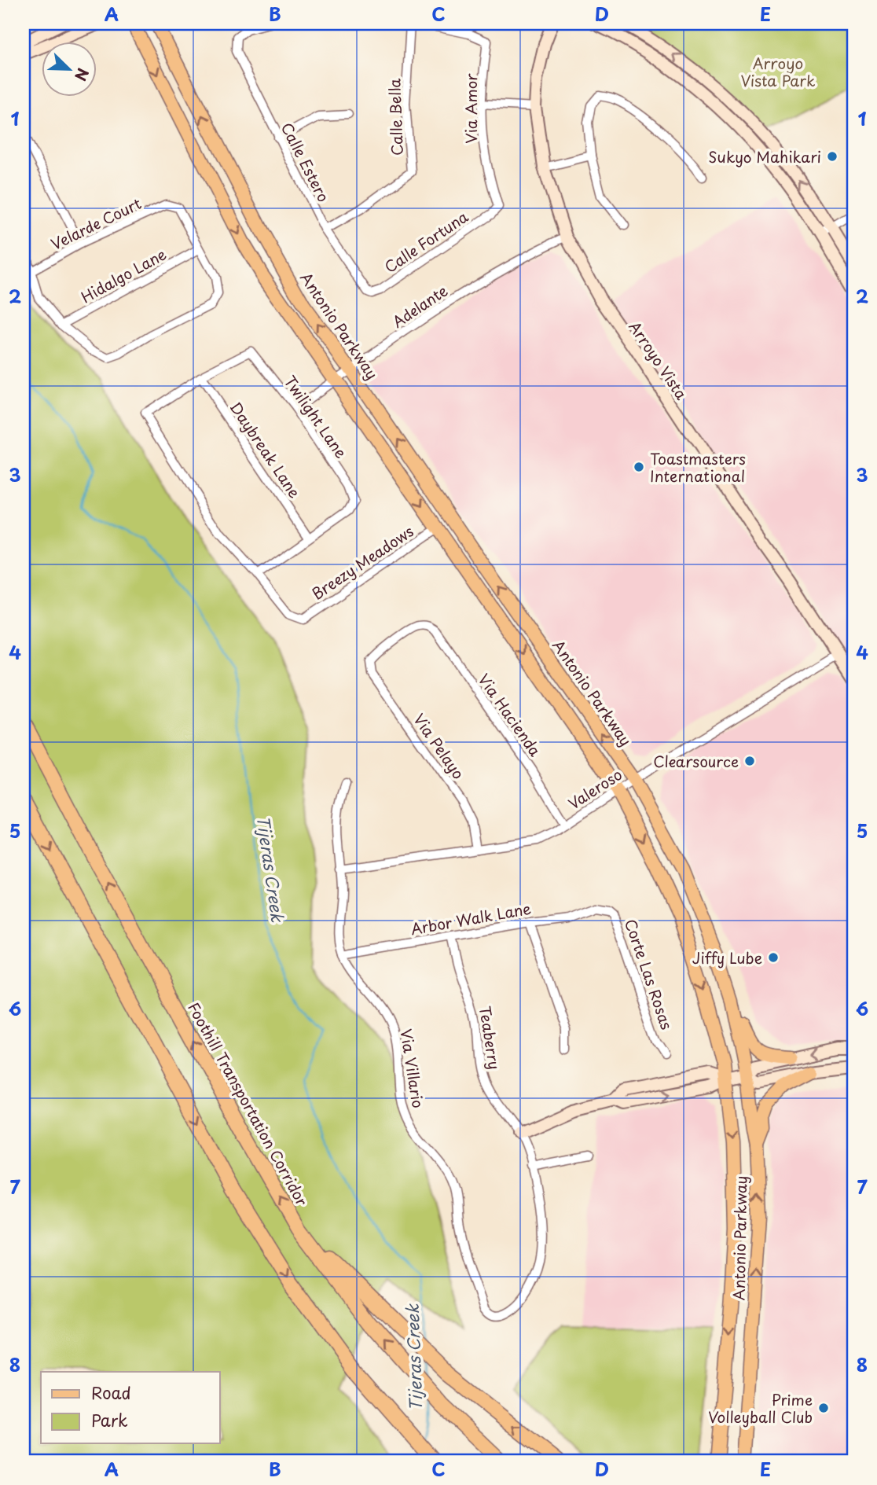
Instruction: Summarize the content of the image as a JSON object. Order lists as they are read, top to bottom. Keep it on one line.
{"streets":{"highway":["Foothill Transportation Corridor"],"main road":["Antonio Parkway","Arroyo Vista"],"street":["Via Amor","Calle Bella","Calle Estero","Velarde Court","Calle Fortuna","Hidalgo Lane","Adelante","Twilight Lane","Daybreak Lane","Breezy Meadows","Via Hacienda","Via Pelayo","Valeroso","Arbor Walk Lane","Corte Las Rosas","Teaberry","Via Villario"]},"crossings":[["Via Amor","Calle Fortuna"],["Calle Bella","Calle Estero"],["Calle Estero","Calle Fortuna"],["Velarde Court","Hidalgo Lane"],["Adelante","Antonio Parkway"],["Adelante","Arroyo Vista"],["Adelante","Twilight Lane"],["Antonio Parkway","Breezy Meadows"],["Antonio Parkway","Valeroso"],["Arroyo Vista","Valeroso"],["Twilight Lane","Daybreak Lane"],["Via Hacienda","Via Pelayo"],["Via Hacienda","Valeroso"],["Via Pelayo","Valeroso"],["Valeroso","Via Villario"],["Arbor Walk Lane","Corte Las Rosas"],["Arbor Walk Lane","Teaberry"],["Arbor Walk Lane","Via Villario"],["Teaberry","Via Villario"]],"water":["Tijeras Creek"],"parks":["Arroyo Vista Park"],"places":["Sukyo Mahikari","Toastmasters International","Clearsource","Jiffy Lube","Prime Volleyball Club"],"legend":["Road","Park"],"north":"bottom right","grid":{"columns":["A","B","C","D","E"],"rows":["1","2","3","4","5","6","7","8"]}}
